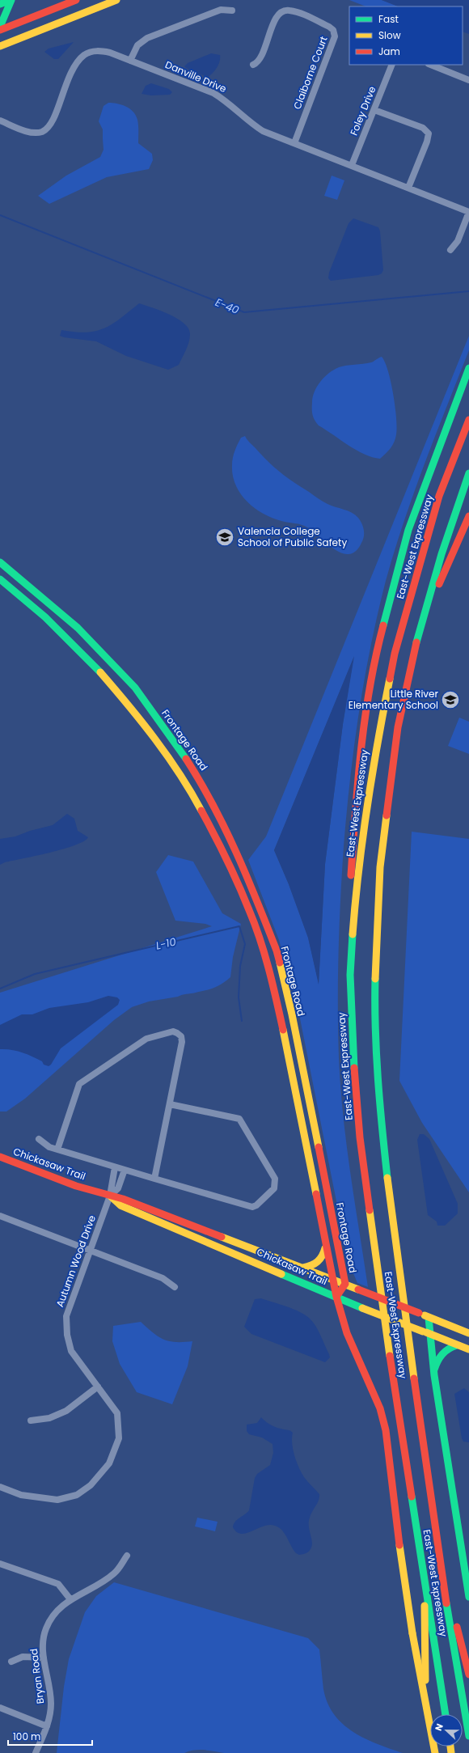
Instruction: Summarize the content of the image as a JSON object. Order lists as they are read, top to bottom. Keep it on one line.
{"streets":{"main road":["East-West Expressway","Frontage Road","Chickasaw Trail"],"street":["Claiborne Court","Danville Drive","Foley Drive","Autumn Wood Drive","Bryan Road"]},"crossings":[["Claiborne Court","Danville Drive"],["Danville Drive","Foley Drive"],["Frontage Road","Chickasaw Trail"],["Chickasaw Trail","Autumn Wood Drive"]],"water":["E-40","L-10"],"places":{"school or university":["Valencia College School of Public Safety","Little River Elementary School"]},"legend":["Fast","Slow","Jam"],"scale_bar":"100 m","north":"left"}
